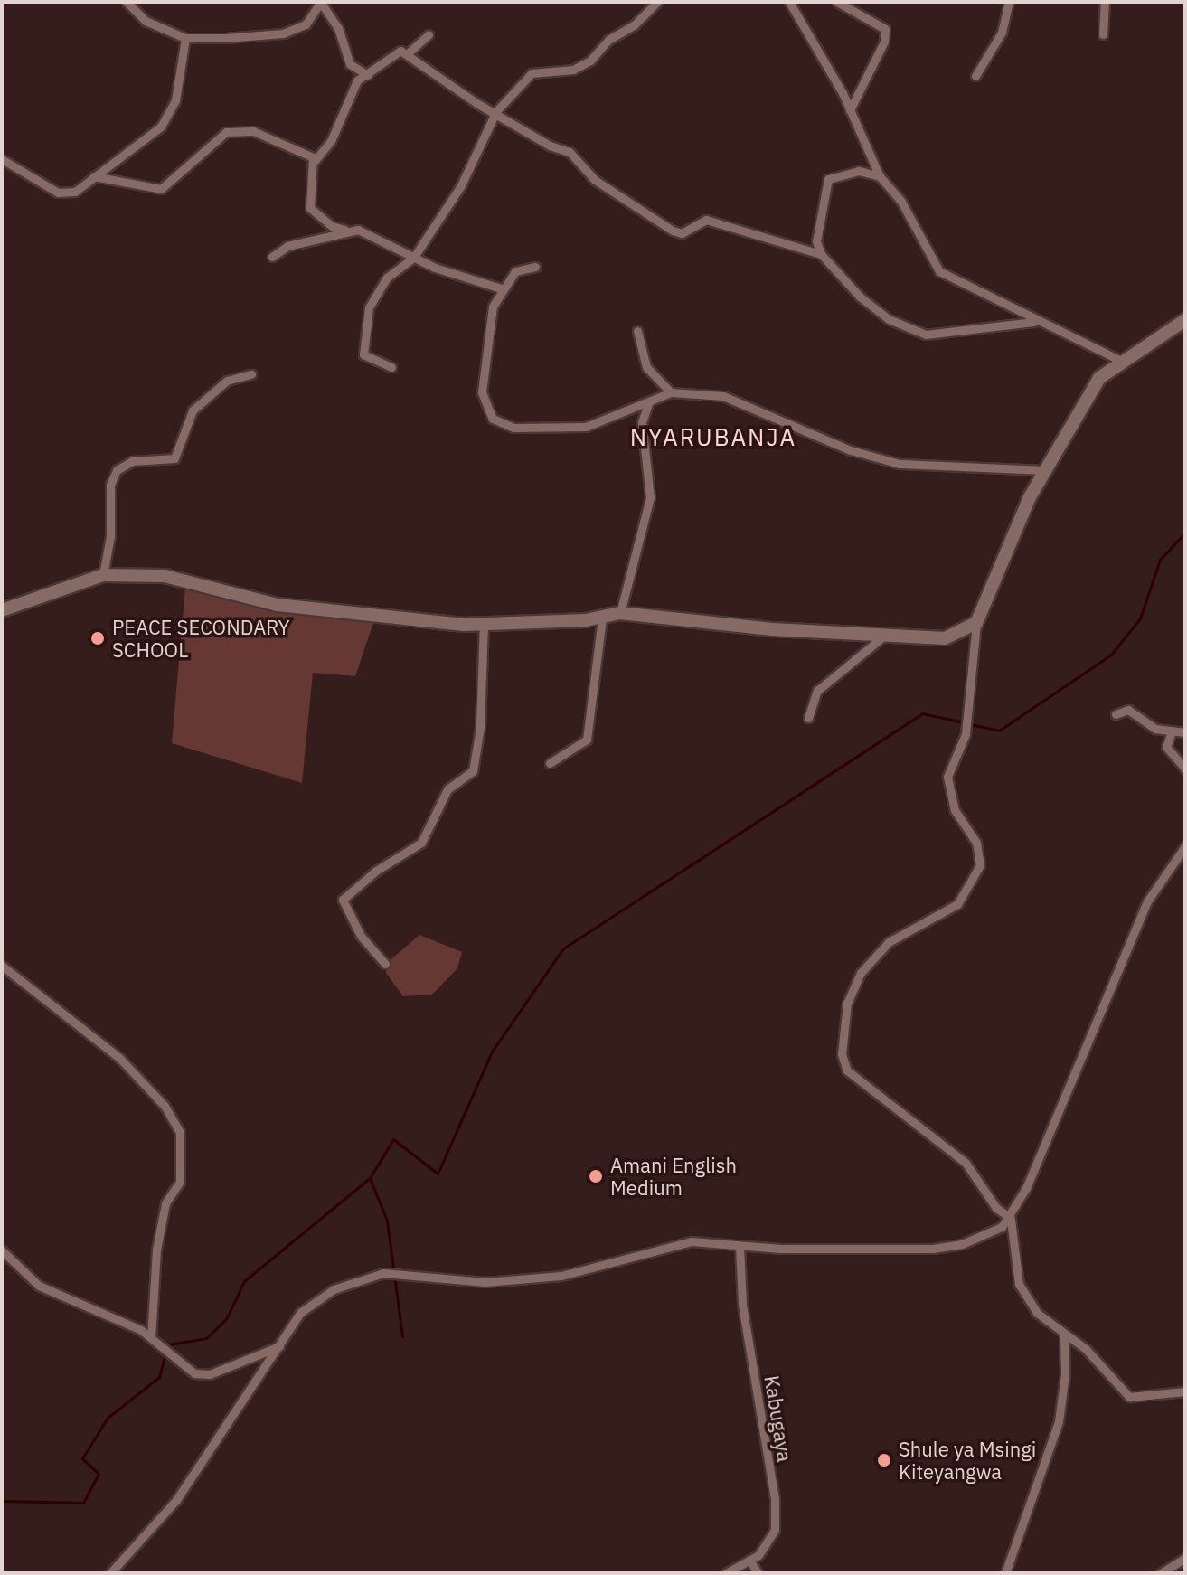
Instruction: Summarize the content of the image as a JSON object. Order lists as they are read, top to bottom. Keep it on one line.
{"streets":{"street":["Kabugaya"]},"districts":["NYARUBANJA"],"places":["PEACE SECONDARY SCHOOL","Amani English Medium","Shule ya Msingi Kiteyangwa"]}
